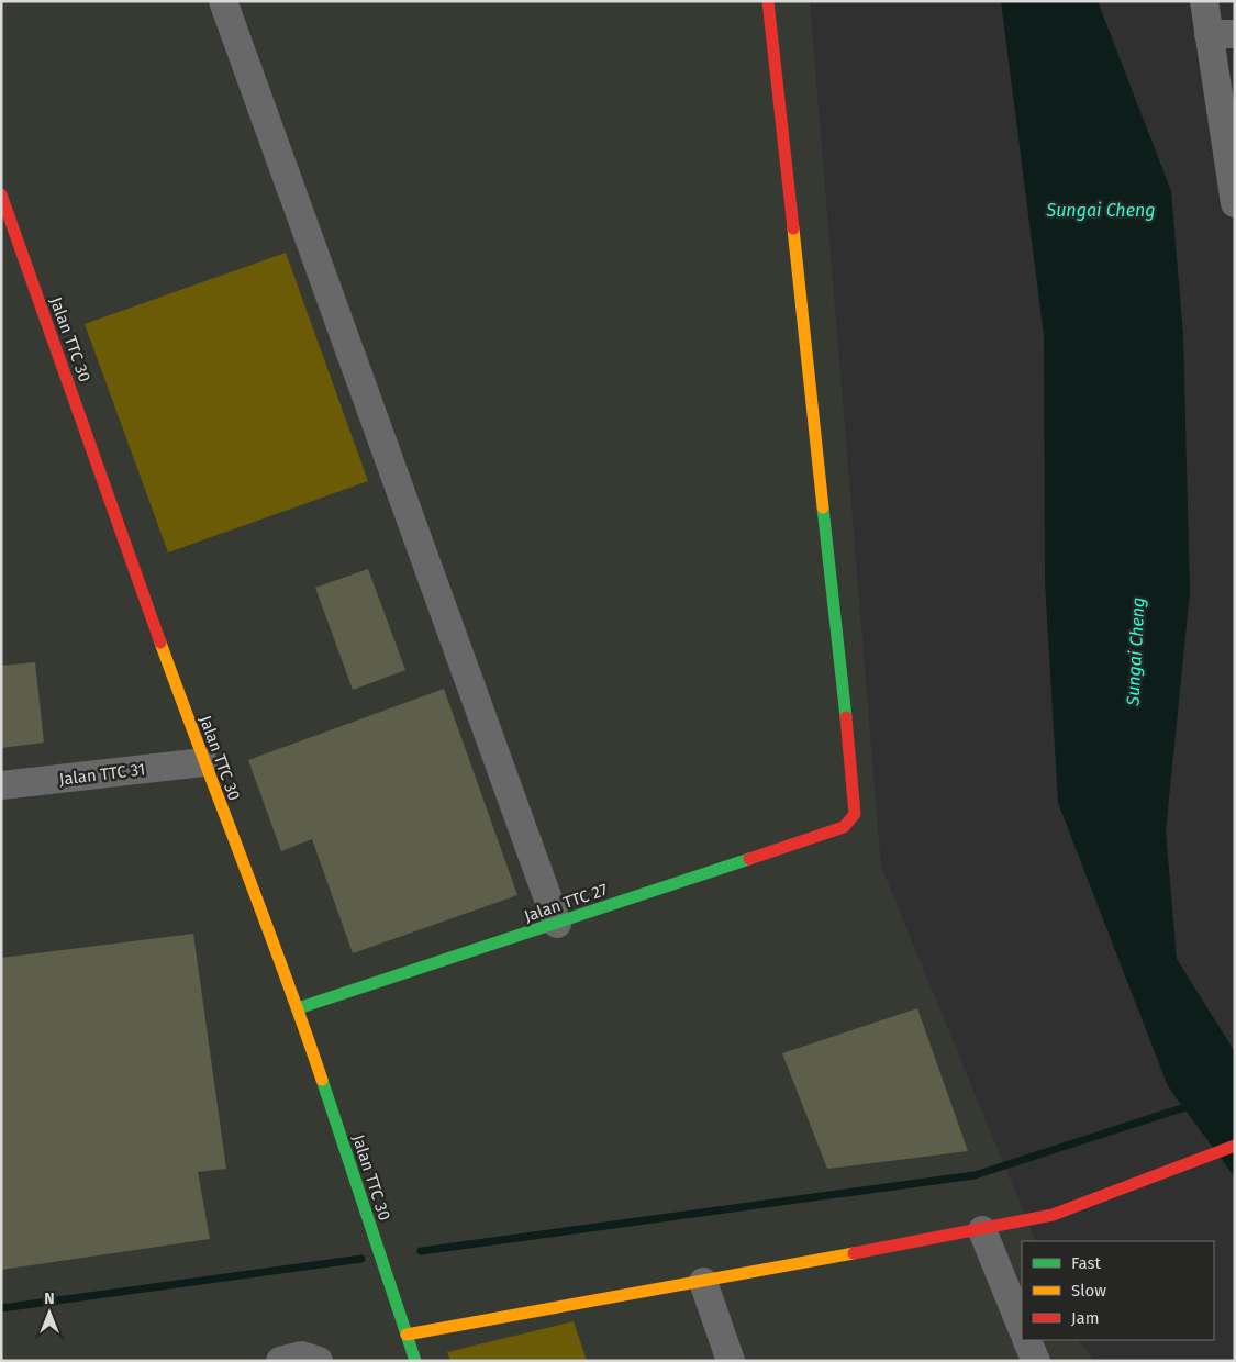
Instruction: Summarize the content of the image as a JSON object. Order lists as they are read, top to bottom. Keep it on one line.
{"streets":{"street":["Jalan TTC 30","Jalan TTC 31","Jalan TTC 27"]},"crossings":[["Jalan TTC 30","Jalan TTC 31"],["Jalan TTC 30","Jalan TTC 27"]],"water":["Sungai Cheng"],"legend":["Fast","Slow","Jam"],"north":"top"}
